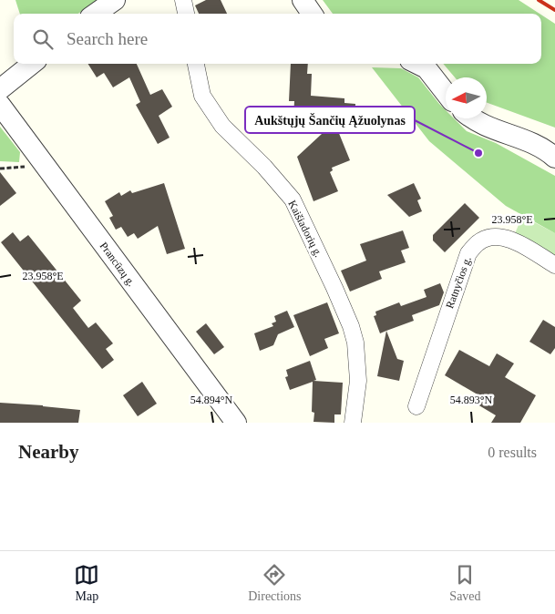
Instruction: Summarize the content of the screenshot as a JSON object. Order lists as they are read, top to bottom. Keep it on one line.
{"streets":{"street":["Kaišiadorių g.","Prancūzų g.","Ratnyčios g."]},"places":["Aukštųjų Šančių Ąžuolynas"],"north":"left","page":{"search":"Search here","heading":["Nearby","0 results"],"nav":["Map","Directions","Saved"]},"coordinates":["23.958°E","54.894°N","54.893°N"]}
